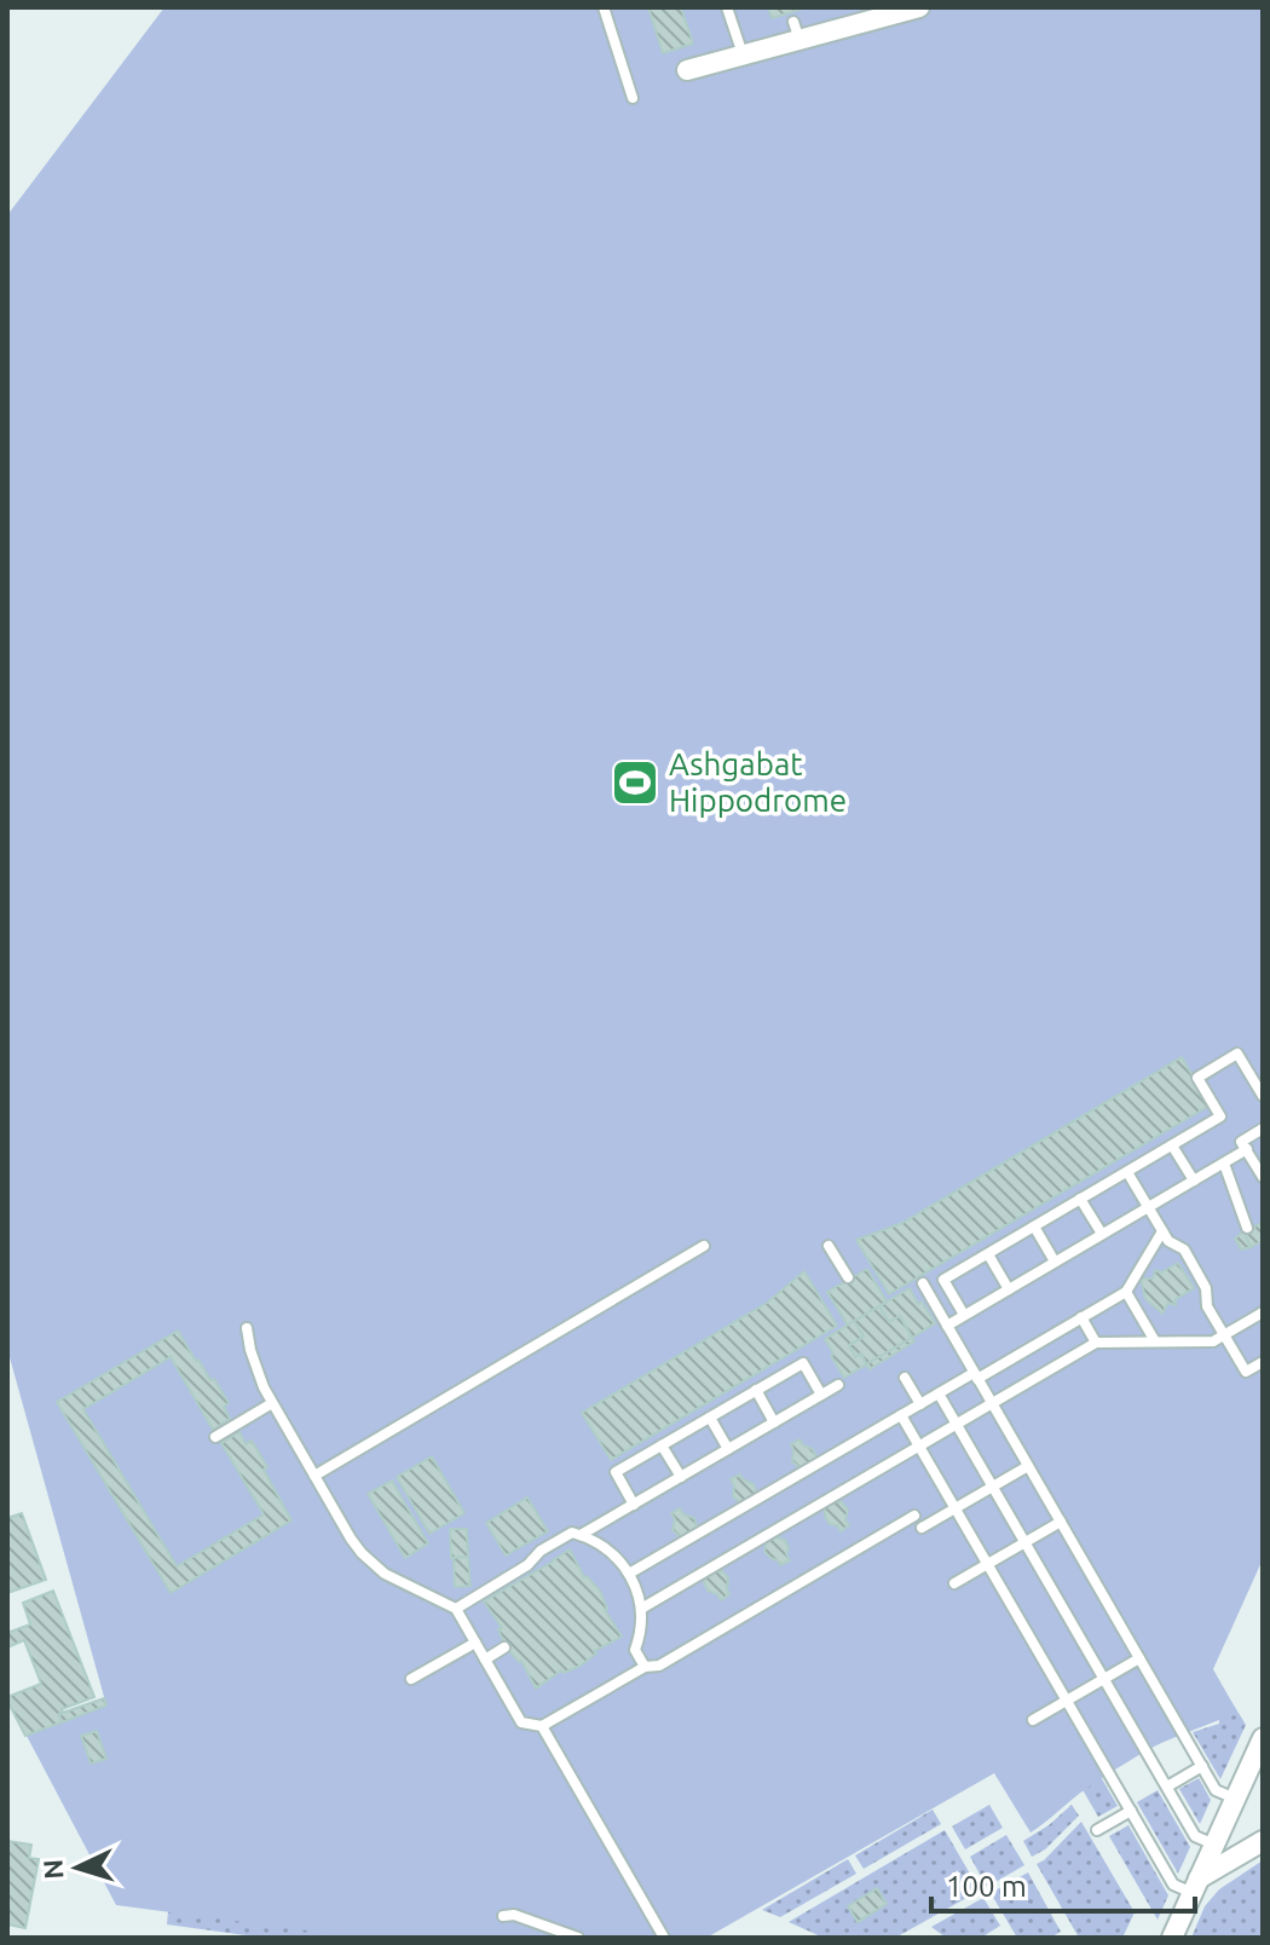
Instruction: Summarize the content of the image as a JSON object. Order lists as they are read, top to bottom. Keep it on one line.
{"places":{"sports":["Ashgabat Hippodrome"]},"scale_bar":"100 m","north":"left"}
